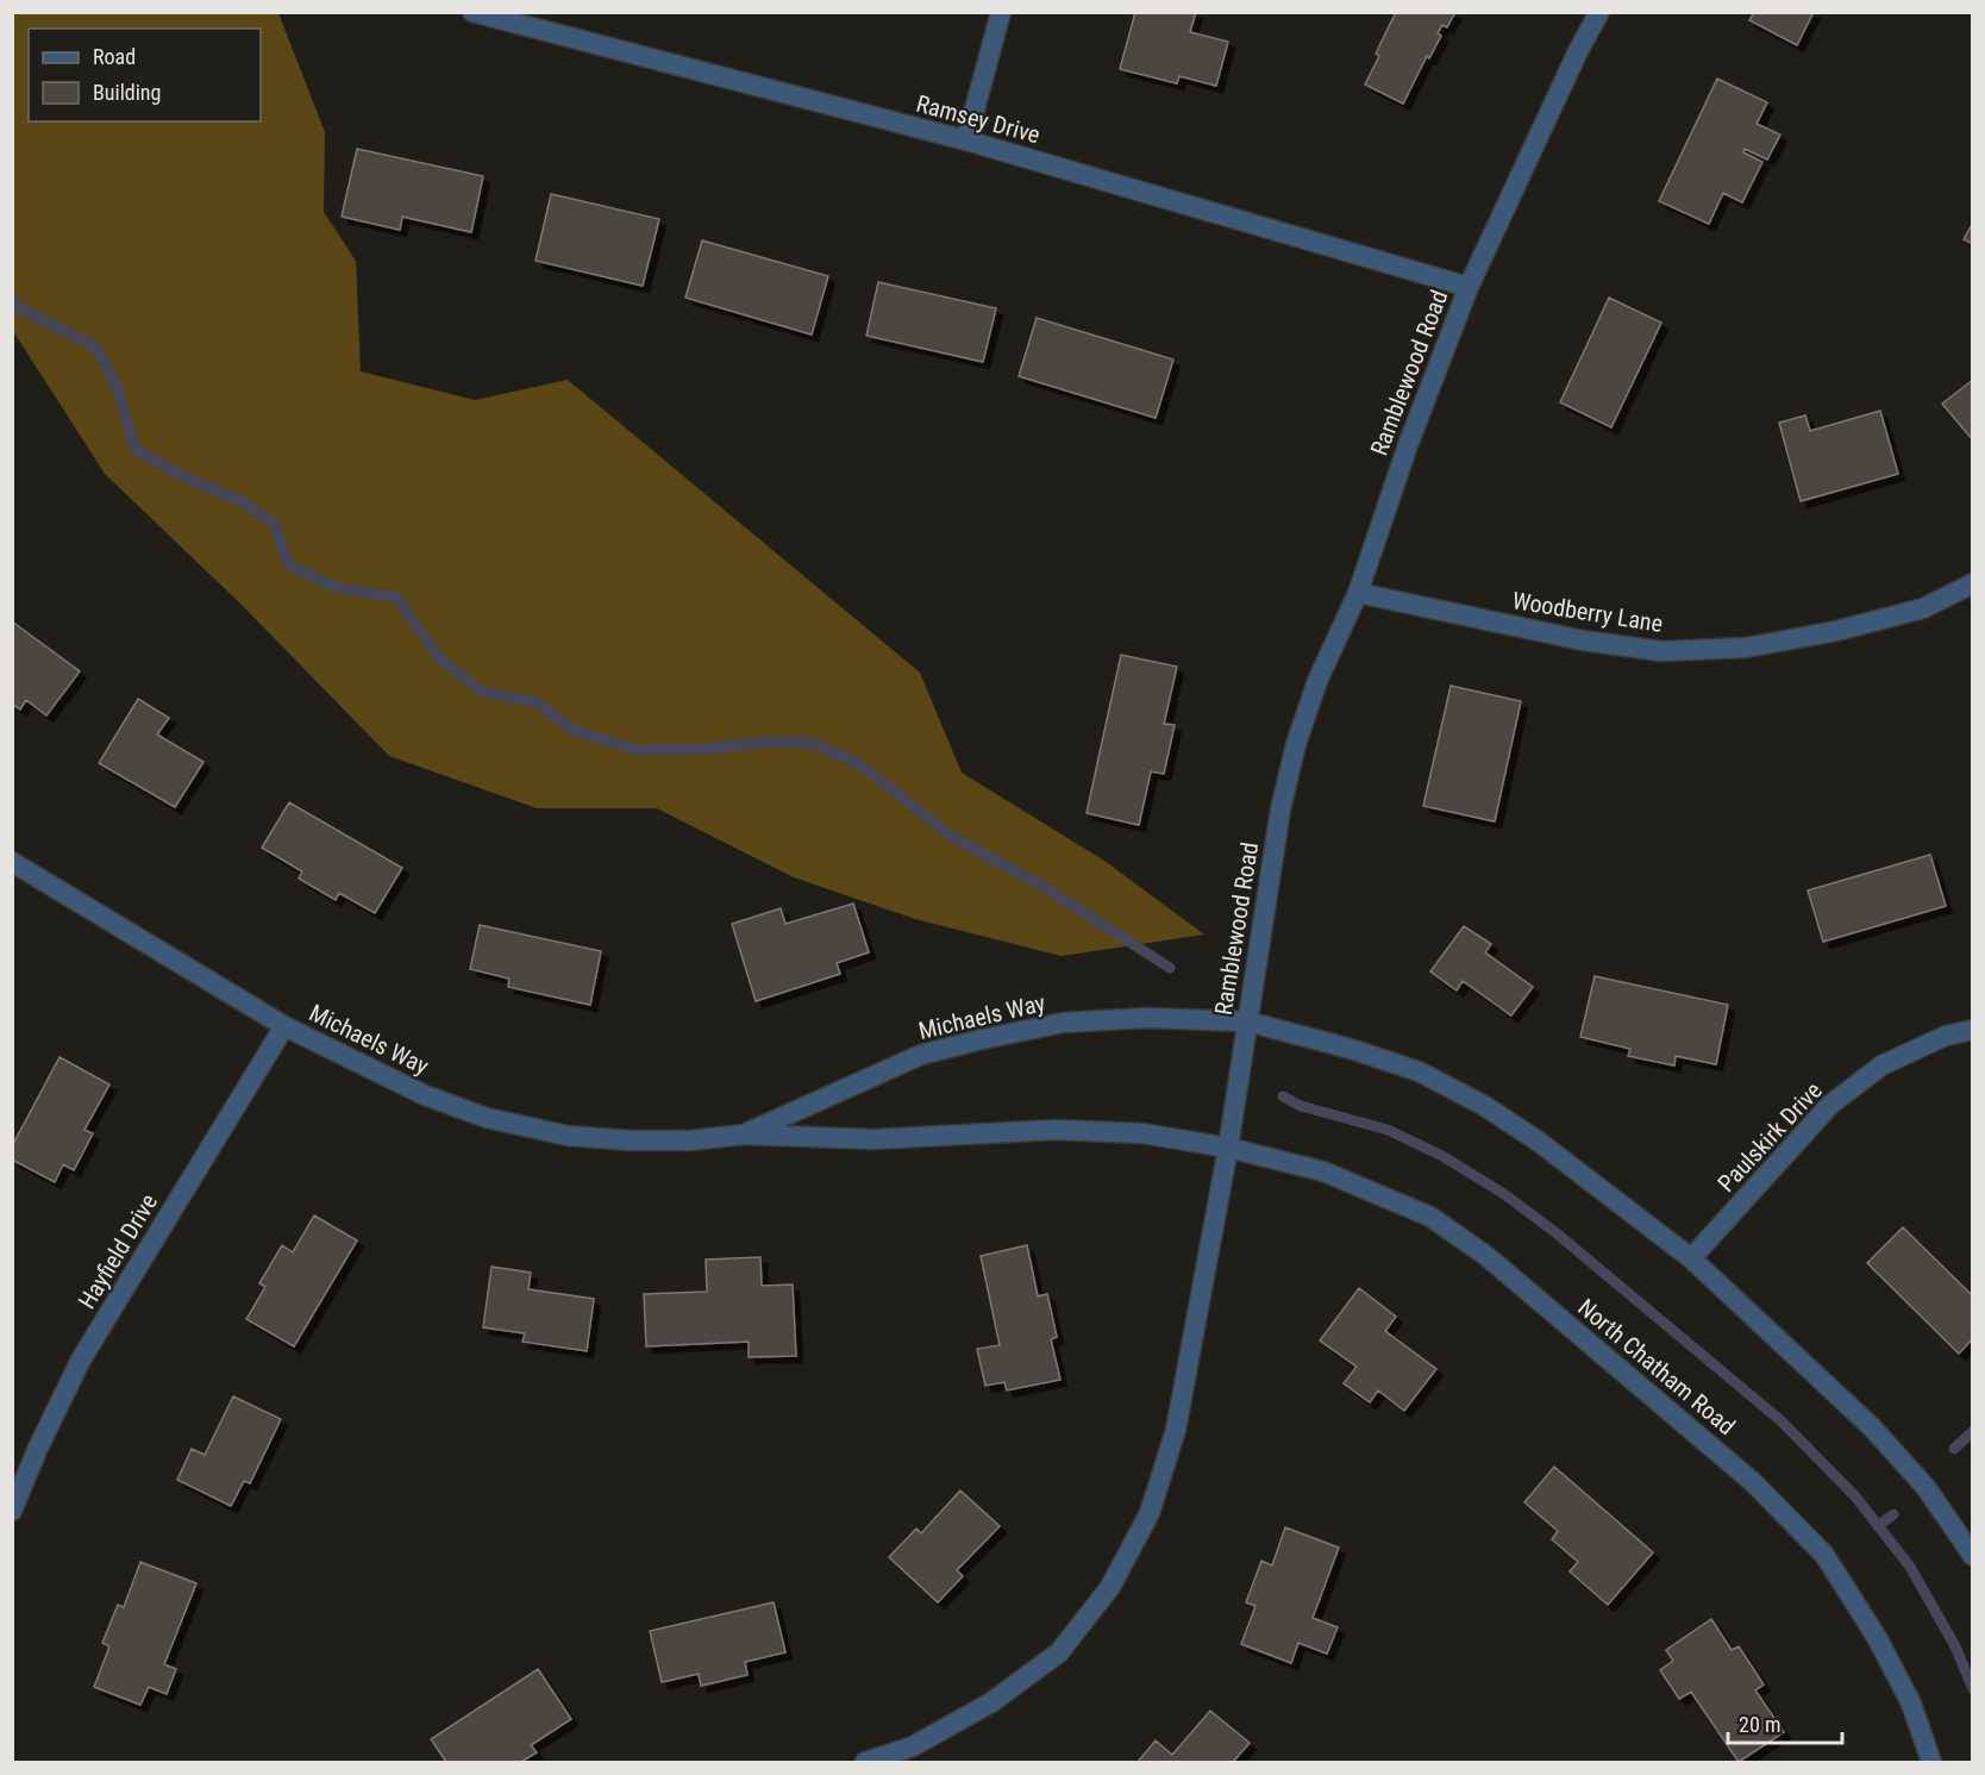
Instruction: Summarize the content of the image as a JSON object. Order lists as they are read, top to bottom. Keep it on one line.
{"streets":{"street":["Ramsey Drive","Ramblewood Road","Woodberry Lane","Michaels Way","Paulskirk Drive","Hayfield Drive","North Chatham Road"]},"crossings":[["Ramsey Drive","Ramblewood Road"],["Ramblewood Road","Woodberry Lane"],["Ramblewood Road","Michaels Way"],["Ramblewood Road","North Chatham Road"],["Michaels Way","Hayfield Drive"],["Michaels Way","North Chatham Road"]],"legend":["Road","Building"],"scale_bar":"20 m"}
